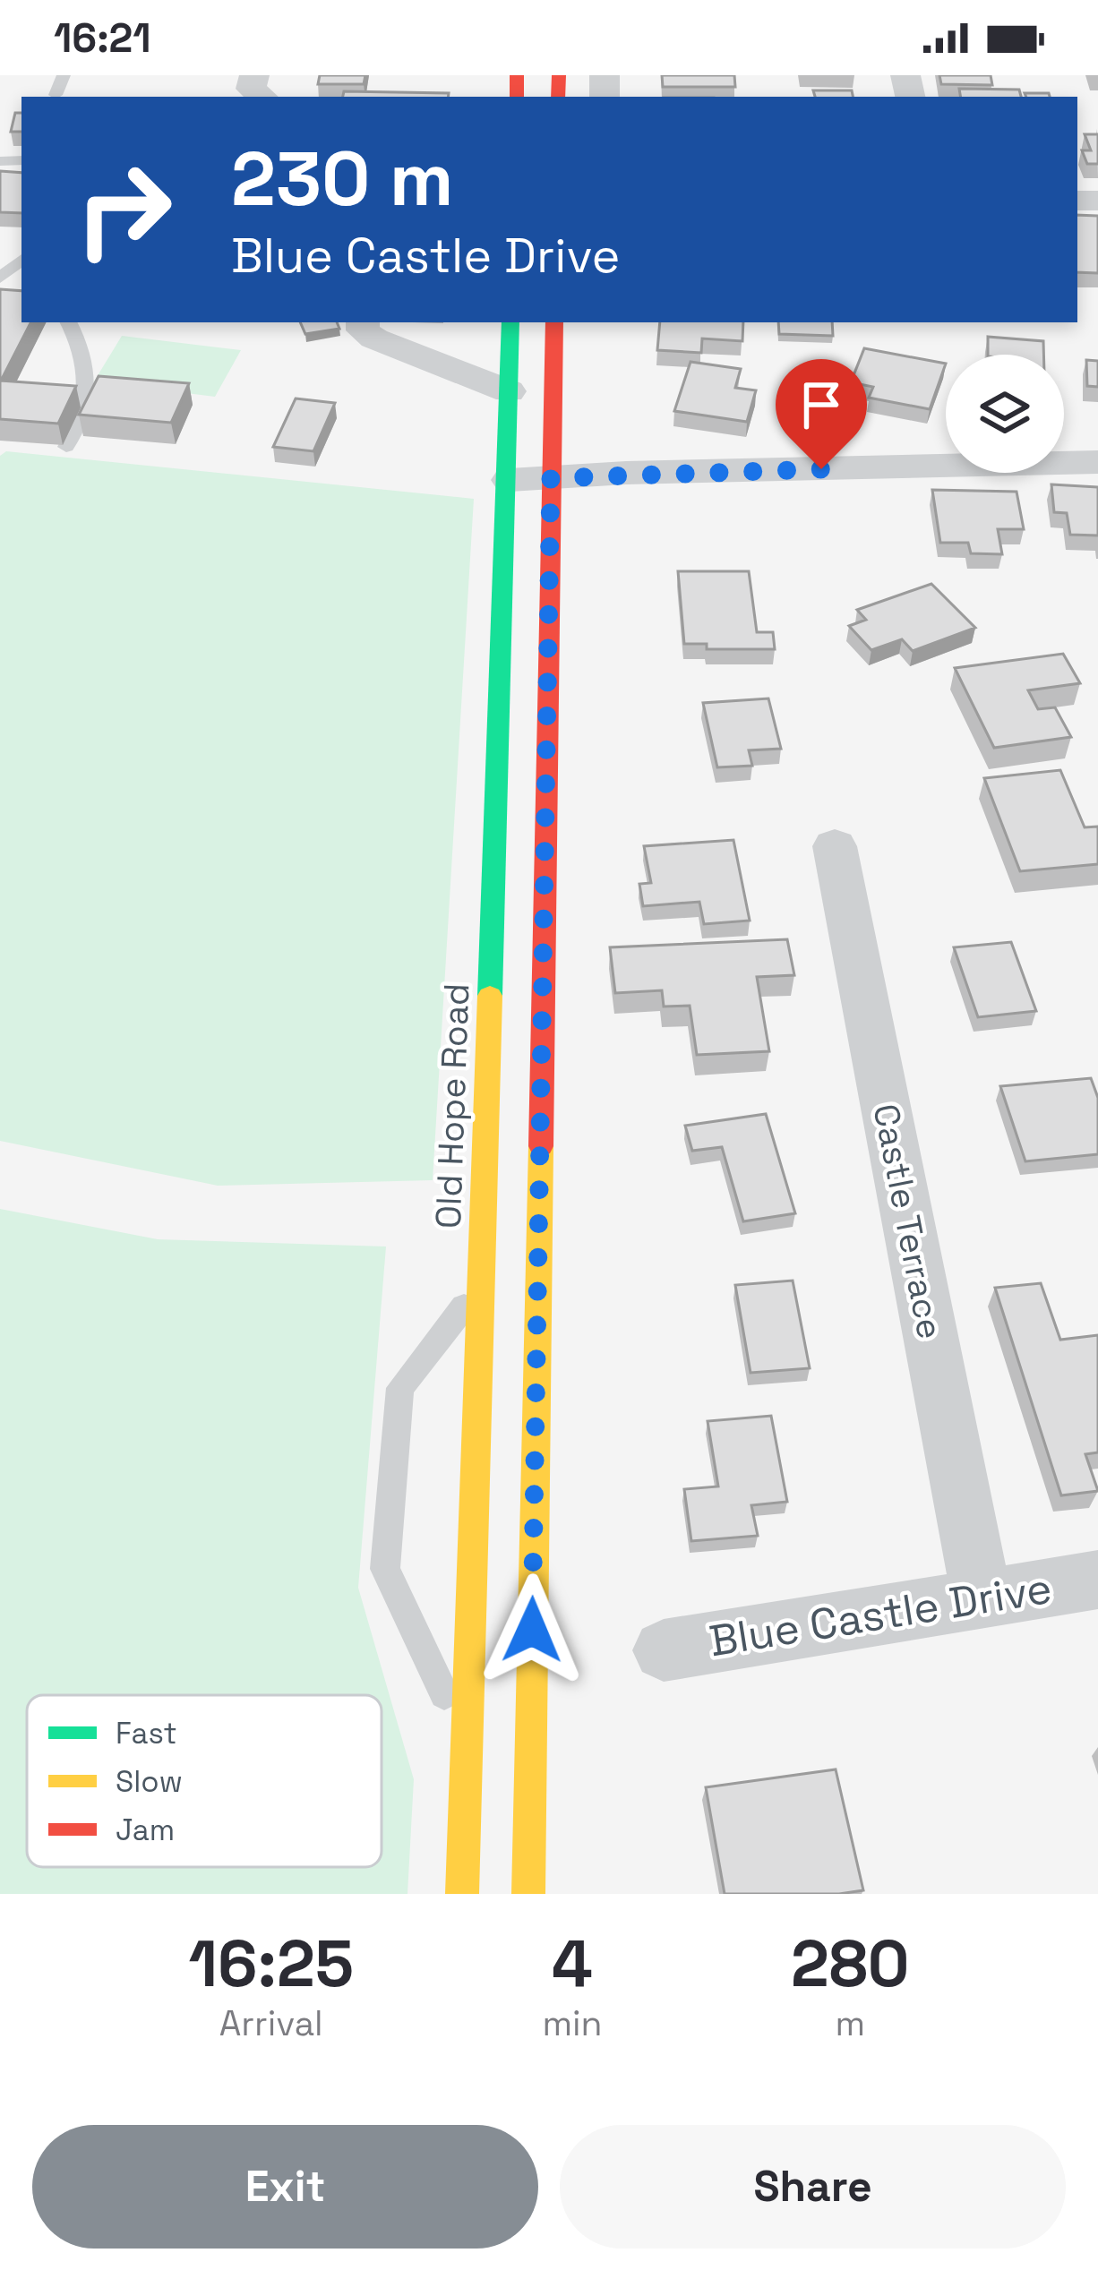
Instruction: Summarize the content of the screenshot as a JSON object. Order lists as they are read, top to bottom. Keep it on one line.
{"streets":{"main road":["Old Hope Road"],"street":["Castle Terrace","Blue Castle Drive"]},"crossings":[["Castle Terrace","Blue Castle Drive"]],"legend":["Fast","Slow","Jam"],"page":{"status":"16:21","turn":["230 m","Blue Castle Drive"],"eta":["16:25","Arrival","4","min","280","m"],"buttons":["Exit","Share"]}}
